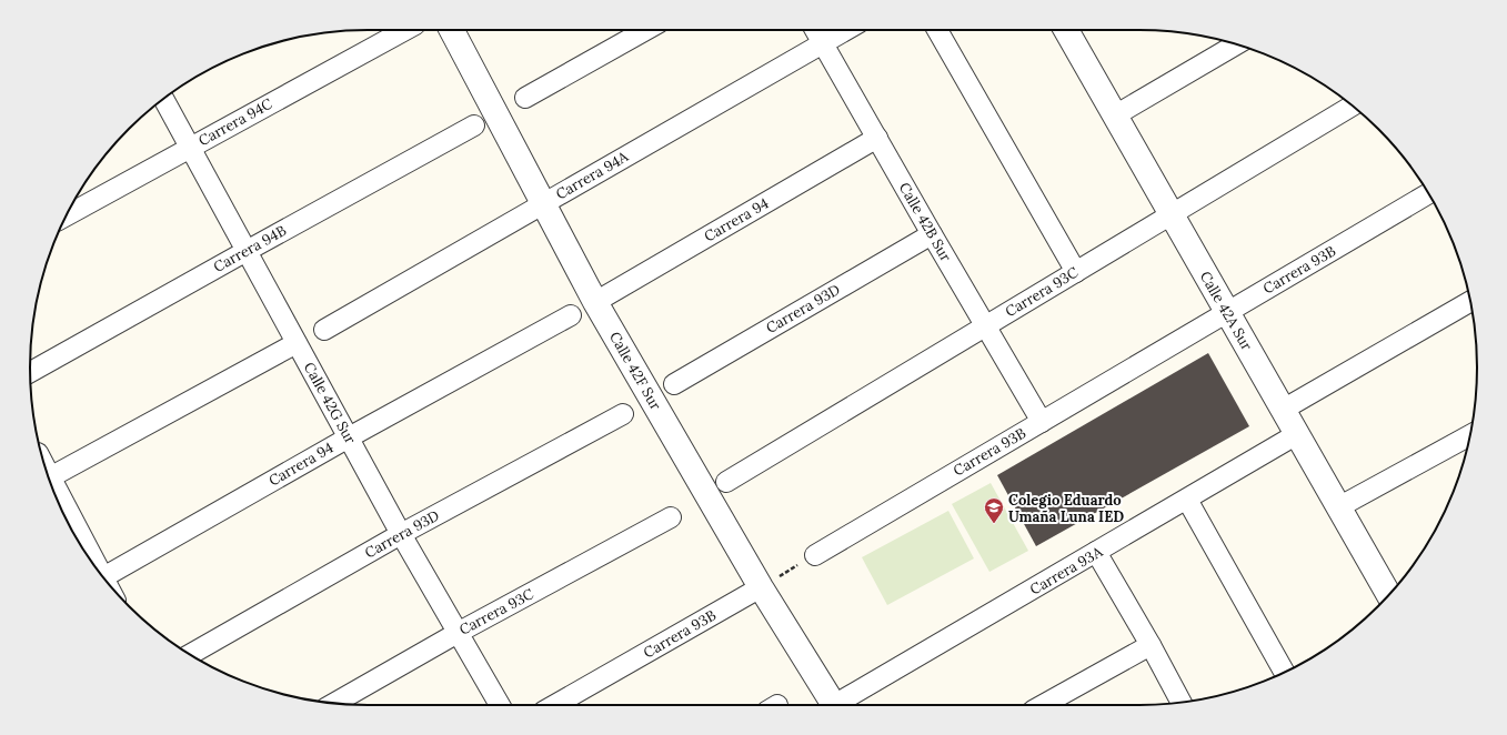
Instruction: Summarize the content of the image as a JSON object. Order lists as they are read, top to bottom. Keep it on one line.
{"streets":{"street":["Carrera 94C","Carrera 94A","Carrera 94","Calle 42B Sur","Carrera 94B","Carrera 93B","Carrera 93C","Carrera 93D","Calle 42A Sur","Calle 42F Sur","Calle 42G Sur","Carrera 93A"]},"crossings":[["Carrera 94C","Calle 42G Sur"],["Carrera 94A","Calle 42B Sur"],["Carrera 94A","Calle 42F Sur"],["Carrera 94","Calle 42B Sur"],["Carrera 94","Calle 42F Sur"],["Carrera 94","Calle 42G Sur"],["Calle 42B Sur","Carrera 93B"],["Calle 42B Sur","Carrera 93C"],["Calle 42B Sur","Carrera 93D"],["Carrera 94B","Calle 42G Sur"],["Carrera 93B","Calle 42A Sur"],["Carrera 93B","Calle 42F Sur"],["Carrera 93C","Calle 42A Sur"],["Carrera 93C","Calle 42G Sur"],["Carrera 93D","Calle 42G Sur"],["Calle 42A Sur","Carrera 93A"]],"places":{"school or university":["Colegio Eduardo Umaña Luna IED"]}}
